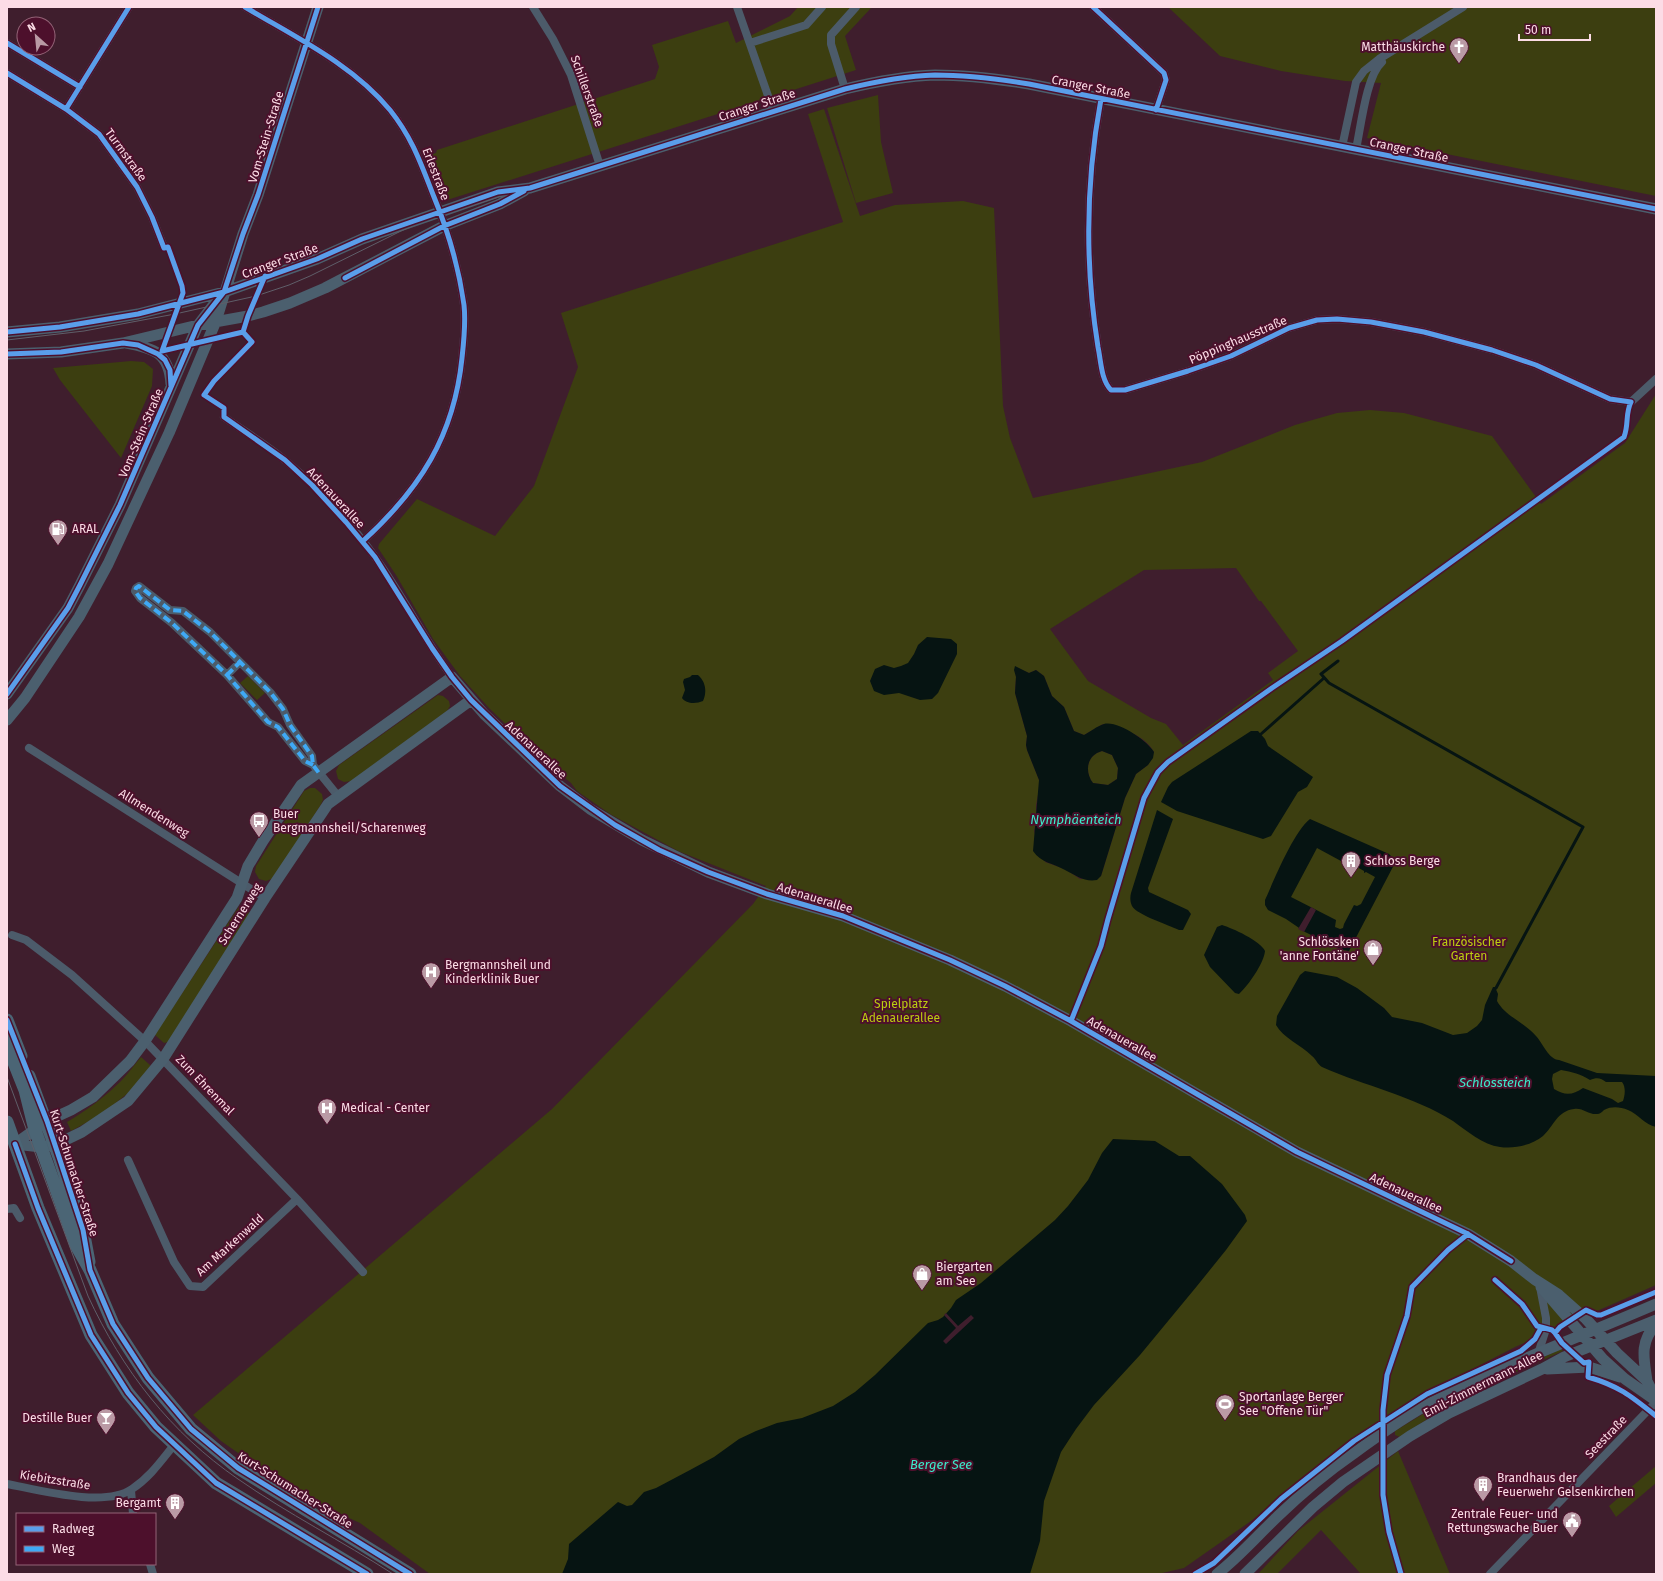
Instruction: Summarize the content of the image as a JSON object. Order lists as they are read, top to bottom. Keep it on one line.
{"streets":{"main road":["Cranger Straße","Vom-Stein-Straße","Adenauerallee","Schernerweg","Kurt-Schumacher-Straße","Emil-Zimmermann-Allee"],"street":["Schillerstraße","Turmstraße","Erlestraße","Pöppinghausstraße","Allmendenweg","Zum Ehrenmal","Am Markenwald","Seestraße","Kiebitzstraße"]},"crossings":[["Cranger Straße","Schillerstraße"],["Cranger Straße","Vom-Stein-Straße"],["Cranger Straße","Erlestraße"],["Cranger Straße","Pöppinghausstraße"],["Vom-Stein-Straße","Erlestraße"],["Erlestraße","Adenauerallee"],["Adenauerallee","Schernerweg"],["Adenauerallee","Emil-Zimmermann-Allee"],["Adenauerallee","Seestraße"],["Allmendenweg","Schernerweg"],["Schernerweg","Zum Ehrenmal"],["Schernerweg","Kurt-Schumacher-Straße"],["Zum Ehrenmal","Am Markenwald"]],"water":["Nymphäenteich","Schlossteich","Berger See"],"parks":["Französischer Garten","Spielplatz Adenauerallee"],"places":{"church":["Matthäuskirche"],"fuel station":["ARAL"],"bus stop":["Buer Bergmannsheil/Scharenweg"],"building":["Schloss Berge","Brandhaus der Feuerwehr Gelsenkirchen","Bergamt"],"shop":["Schlössken 'anne Fontäne'","Biergarten am See"],"hospital":["Bergmannsheil und Kinderklinik Buer","Medical - Center"],"sports":["Sportanlage Berger See \"Offene Tür\""],"bar":["Destille Buer"],"public building":["Zentrale Feuer- und Rettungswache Buer"]},"legend":["Radweg","Weg"],"scale_bar":"50 m","north":"top left"}
